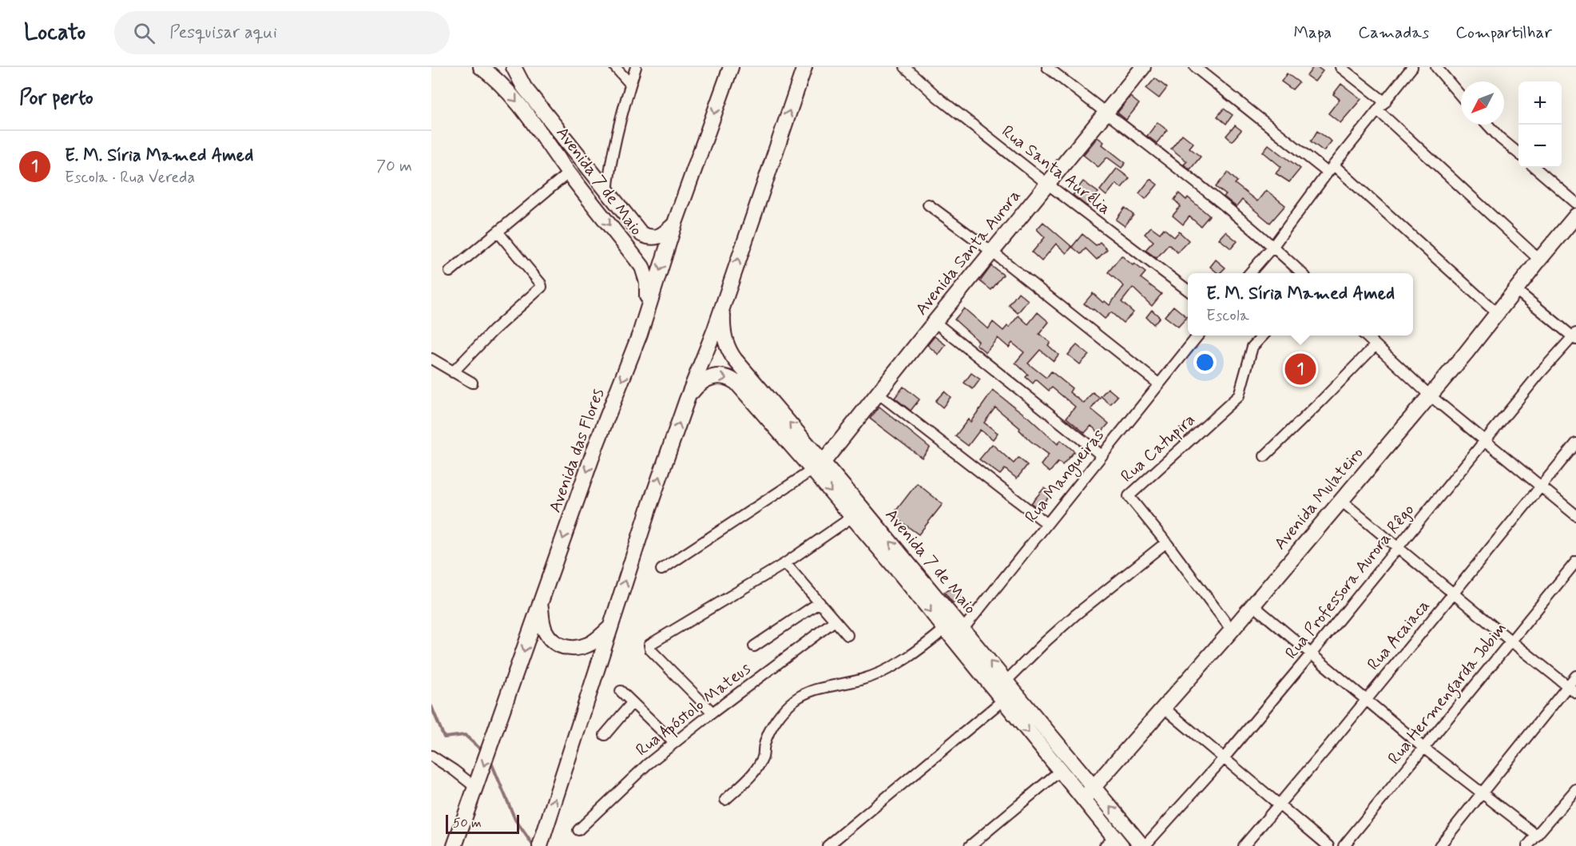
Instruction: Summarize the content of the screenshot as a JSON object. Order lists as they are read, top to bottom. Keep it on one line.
{"streets":{"main road":["Avenida 7 de Maio","Avenida Santa Aurora","Avenida das Flores","Avenida Mulateiro"],"street":["Rua Santa Aurélia","Rua Catupira","Rua Mangueiras","Rua Professora Aurora Rêgo","Rua Acaiaca","Rua Hermengarda Jobim","Rua Apóstolo Mateus"]},"crossings":[["Rua Santa Aurélia","Avenida Santa Aurora"],["Avenida 7 de Maio","Avenida Santa Aurora"],["Avenida 7 de Maio","Avenida das Flores"],["Avenida 7 de Maio","Rua Mangueiras"],["Avenida 7 de Maio","Avenida Mulateiro"],["Avenida 7 de Maio","Rua Professora Aurora Rêgo"],["Rua Catupira","Avenida Mulateiro"]],"scale_bar":"50 m","north":"bottom left","page":{"header":"Locato","search":"Pesquisar aqui","nav":["Mapa","Camadas","Compartilhar"],"heading":"Por perto","map_buttons":["+","−"],"list":[{"mark":"1","name":"E. M. Síria Mamed Amed","note":"Escola · Rua Vereda","value":"70 m"}],"popup":["E. M. Síria Mamed Amed","Escola"],"pins":"1","scale":"50 m"}}
